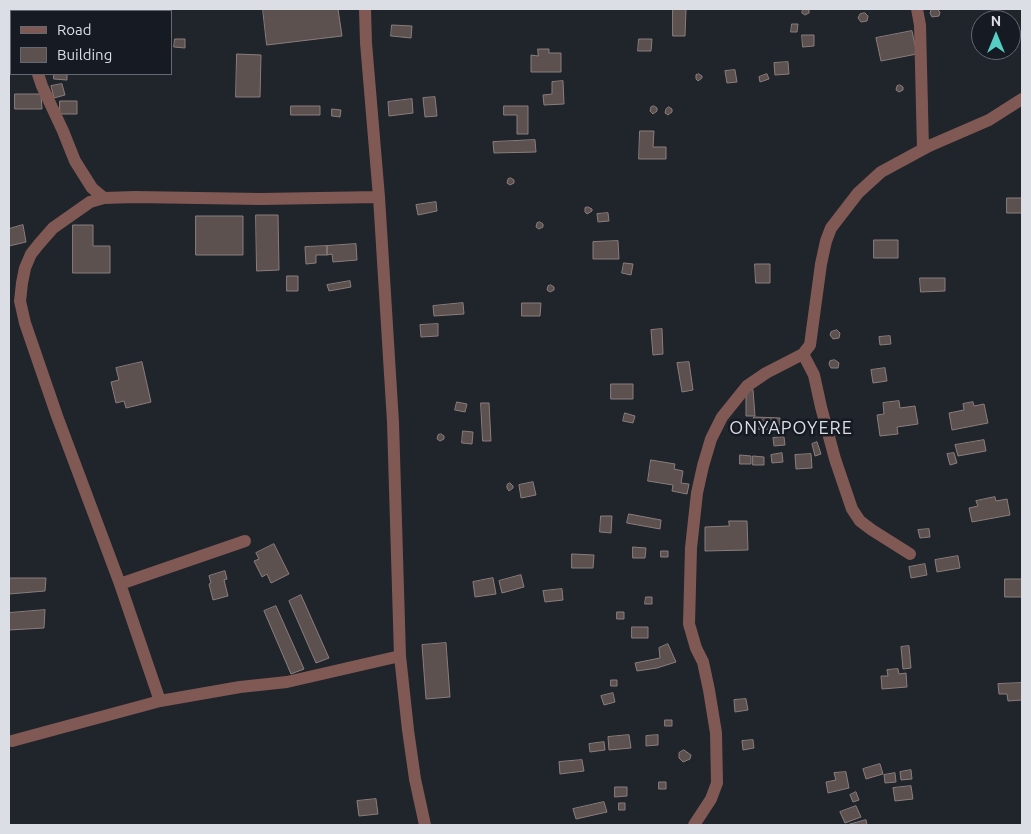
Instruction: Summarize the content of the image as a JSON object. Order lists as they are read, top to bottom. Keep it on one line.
{"districts":["ONYAPOYERE"],"legend":["Road","Building"],"north":"top"}
